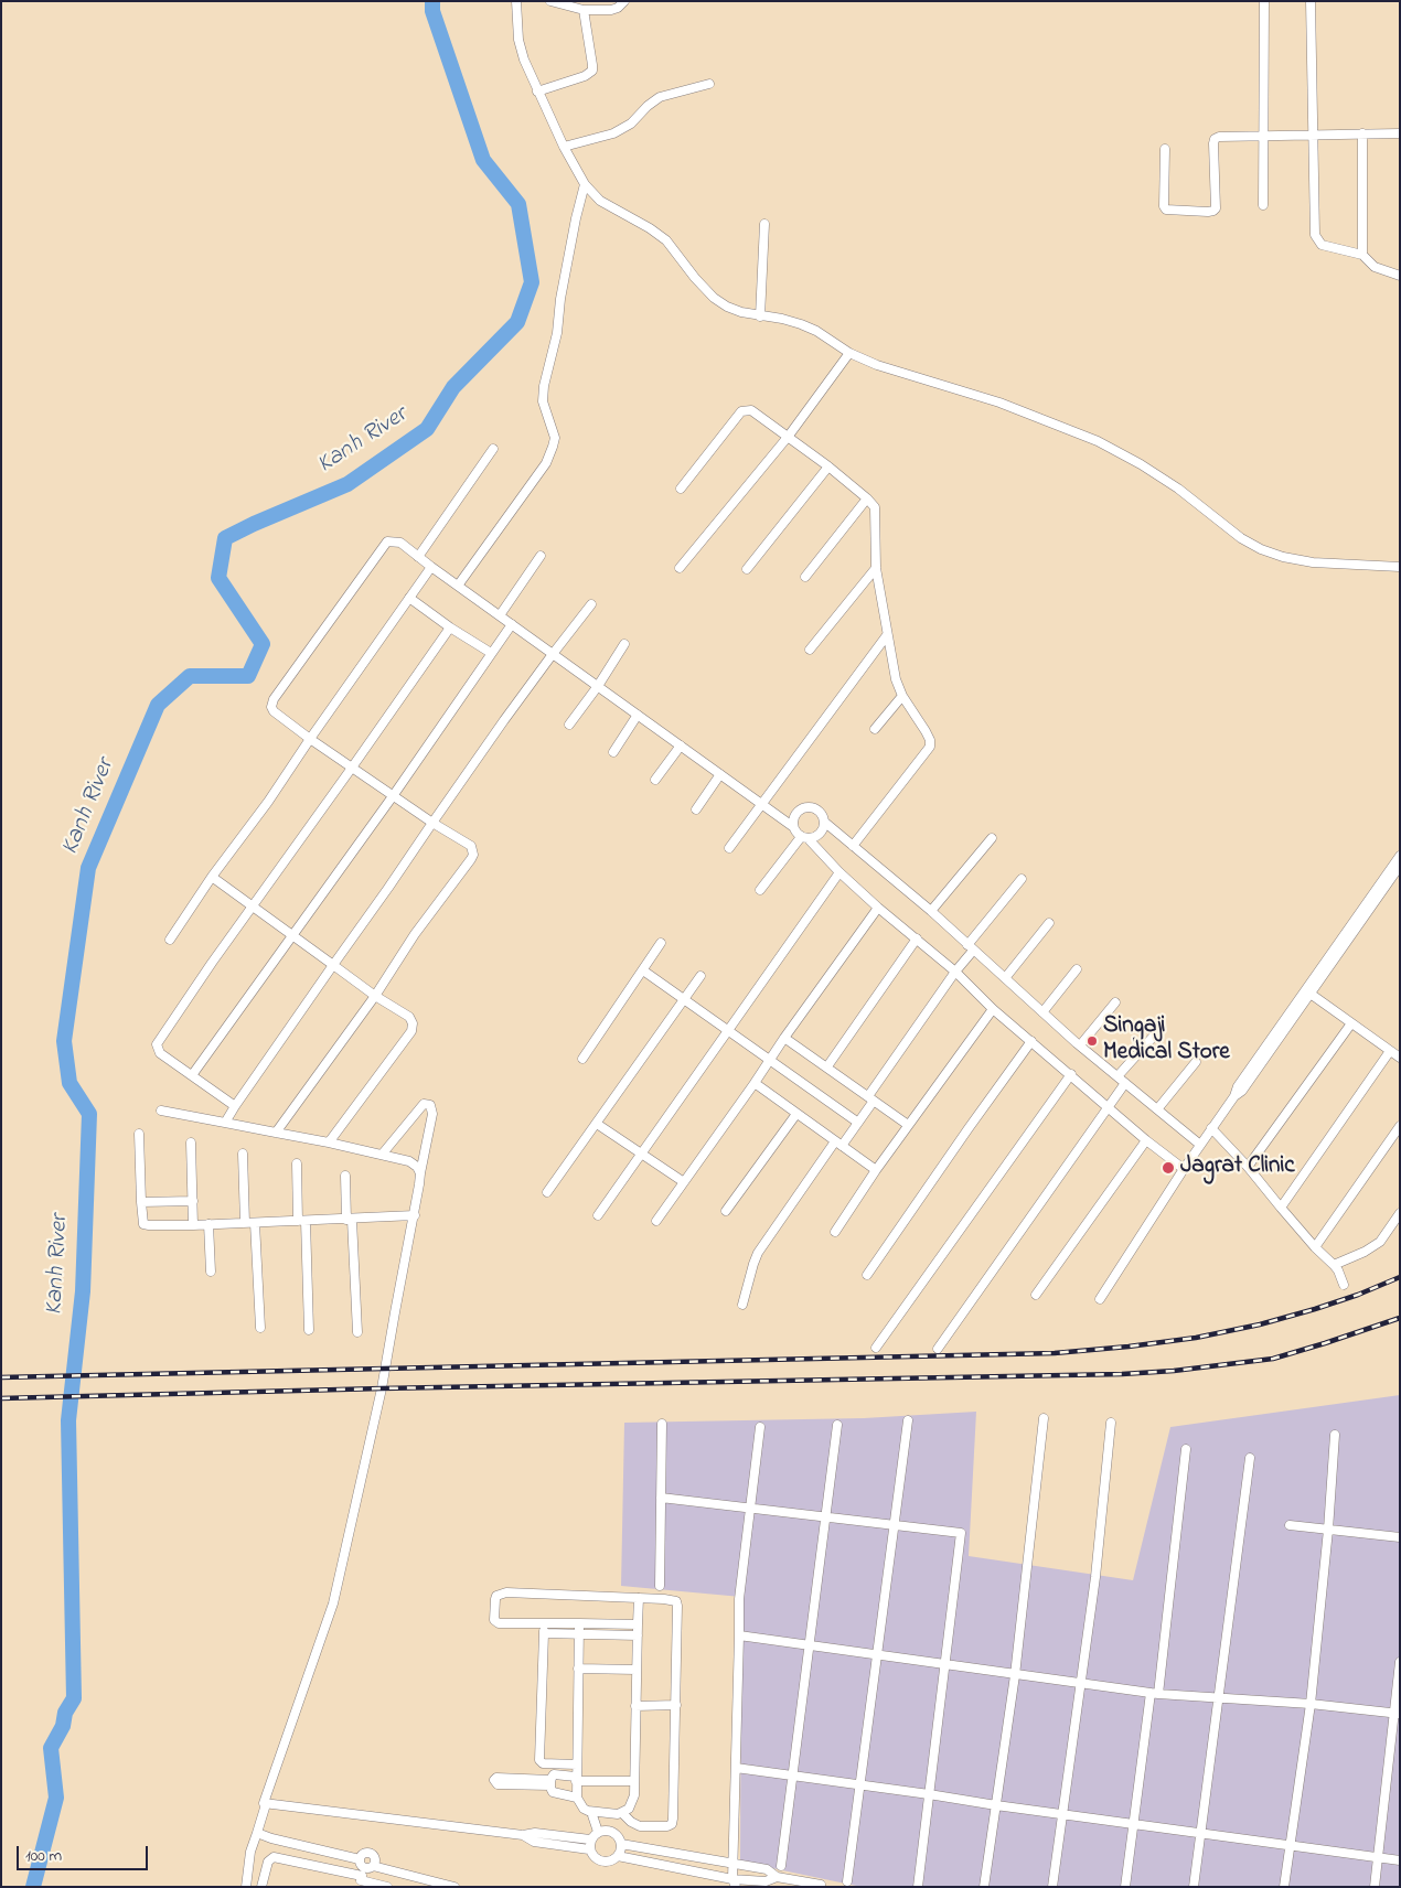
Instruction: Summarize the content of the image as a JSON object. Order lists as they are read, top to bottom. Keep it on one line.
{"water":["Kanh River"],"places":["Singaji Medical Store","Jagrat Clinic"],"scale_bar":"100 m"}
